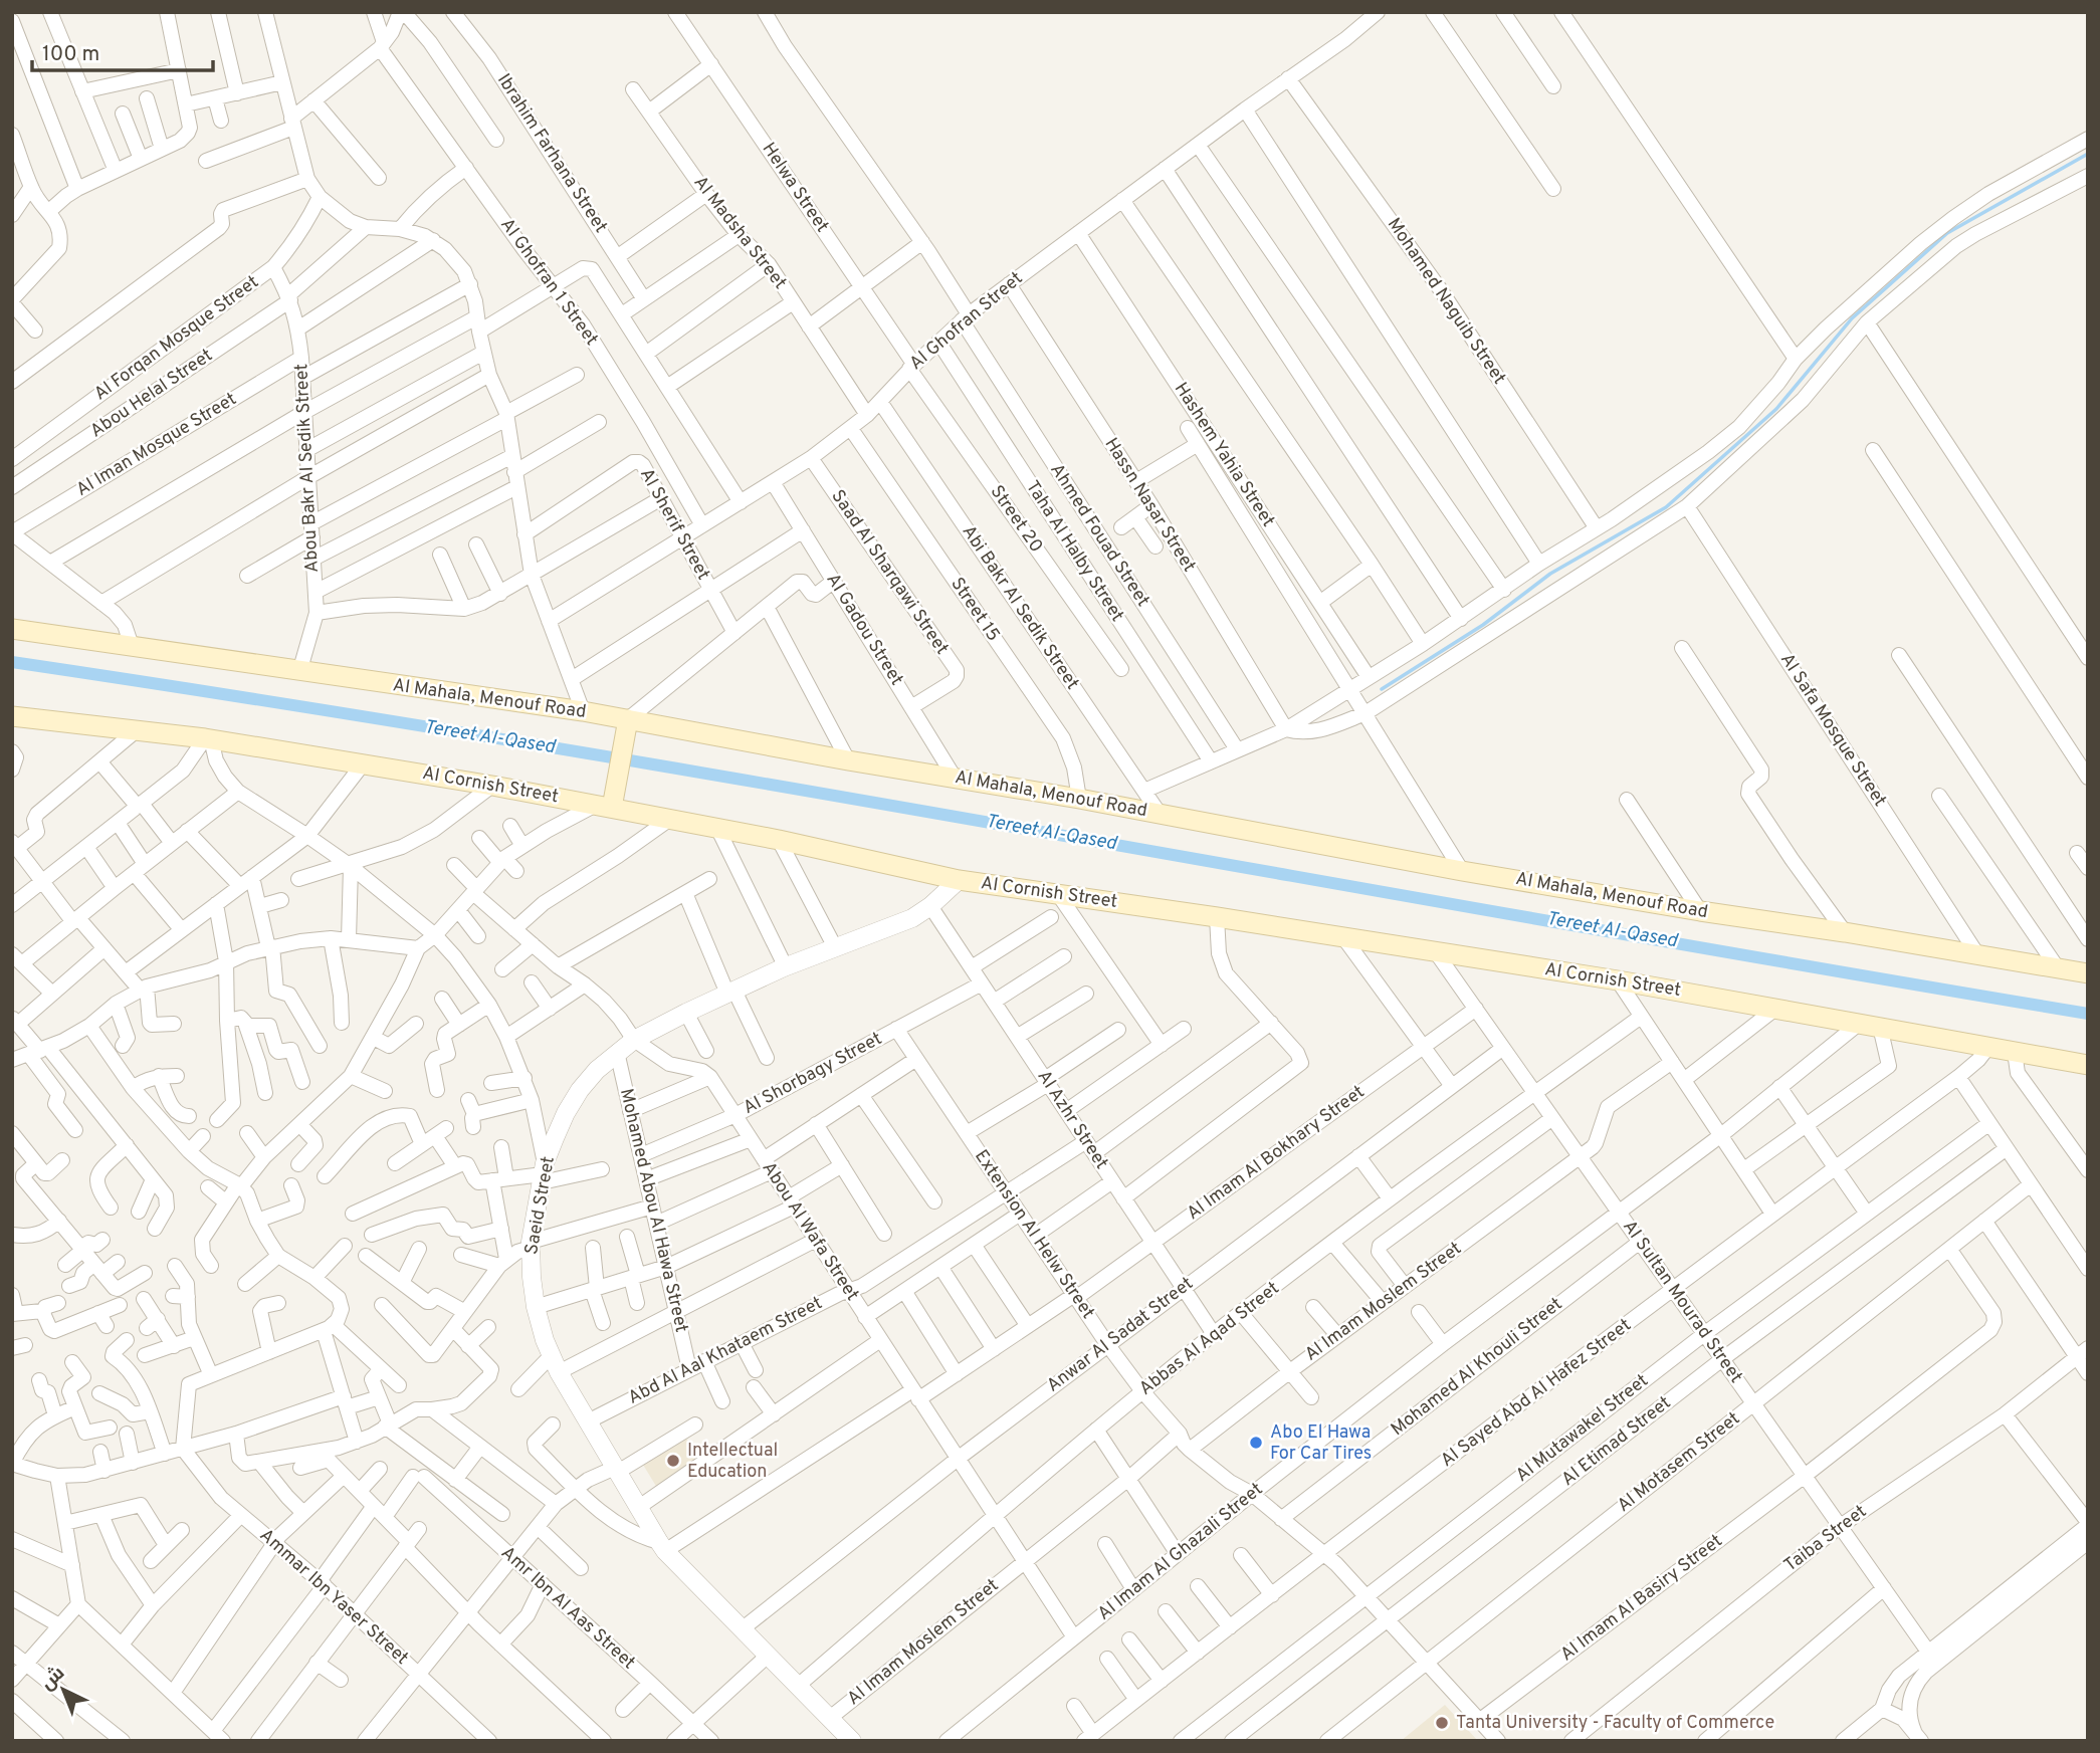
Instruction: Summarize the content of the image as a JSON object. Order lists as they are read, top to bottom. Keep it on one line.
{"streets":{"main road":["Al Mahala, Menouf Road","Al Cornish Street"],"street":["Ibrahim Farhana Street","Helwa Street","Al Madsha Street","Al Ghofran 1 Street","Mohamed Naguib Street","Al Ghofran Street","Al Forqan Mosque Street","Abou Helal Street","Al Iman Mosque Street","Hashem Yahia Street","Abou Bakr Al Sedik Street","Hassn Nasar Street","Street 20","Al Sherif Street","Ahmed Fouad Street","Taha Al Halby Street","Saad Al Sharqawi Street","Abi Bakr Al Sedik Street","Street 15","Al Gadou Street","Al Safa Mosque Street","Al Shorbagy Street","Al Azhr Street","Al Imam Al Bokhary Street","Saeid Street","Mohamed Abou Al Hawa Street","Abou Al Wafa Street","Extension Al Helw Street","Al Imam Moslem Street","Al Sultan Mourad Street","Anwar Al Sadat Street","Abbas Al Aqad Street","Abd Al Aal Khataem Street","Mohamed Al Khouli Street","Al Sayed Abd Al Hafez Street","Al Mutawakel Street","Al Etimad Street","Al Motasem Street","Taiba Street","Al Imam Al Ghazali Street","Ammar Ibn Yaser Street","Al Imam Al Basiry Street","Amr Ibn Al Aas Street"]},"crossings":[["Helwa Street","Al Ghofran Street"],["Helwa Street","Street 20"],["Al Madsha Street","Al Ghofran Street"],["Al Ghofran 1 Street","Al Ghofran Street"],["Mohamed Naguib Street","Al Ghofran Street"],["Al Ghofran Street","Hashem Yahia Street"],["Al Ghofran Street","Hassn Nasar Street"],["Al Ghofran Street","Street 20"],["Al Ghofran Street","Al Sherif Street"],["Al Ghofran Street","Ahmed Fouad Street"],["Al Ghofran Street","Taha Al Halby Street"],["Al Ghofran Street","Saad Al Sharqawi Street"],["Al Ghofran Street","Abi Bakr Al Sedik Street"],["Al Ghofran Street","Street 15"],["Al Ghofran Street","Al Gadou Street"],["Al Forqan Mosque Street","Abou Bakr Al Sedik Street"],["Abou Helal Street","Abou Bakr Al Sedik Street"],["Al Iman Mosque Street","Abou Bakr Al Sedik Street"],["Abou Bakr Al Sedik Street","Al Mahala, Menouf Road"],["Saad Al Sharqawi Street","Al Gadou Street"],["Abi Bakr Al Sedik Street","Al Mahala, Menouf Road"],["Street 15","Al Mahala, Menouf Road"],["Al Gadou Street","Al Mahala, Menouf Road"],["Al Mahala, Menouf Road","Al Safa Mosque Street"],["Al Cornish Street","Saeid Street"],["Al Cornish Street","Al Sultan Mourad Street"],["Al Cornish Street","Al Sayed Abd Al Hafez Street"],["Al Cornish Street","Al Imam Al Ghazali Street"],["Al Shorbagy Street","Al Azhr Street"],["Al Shorbagy Street","Mohamed Abou Al Hawa Street"],["Al Shorbagy Street","Abou Al Wafa Street"],["Al Shorbagy Street","Extension Al Helw Street"],["Al Azhr Street","Al Imam Al Bokhary Street"],["Al Azhr Street","Saeid Street"],["Al Azhr Street","Anwar Al Sadat Street"],["Al Azhr Street","Abbas Al Aqad Street"],["Al Azhr Street","Abd Al Aal Khataem Street"],["Al Imam Al Bokhary Street","Saeid Street"],["Al Imam Al Bokhary Street","Abou Al Wafa Street"],["Al Imam Al Bokhary Street","Extension Al Helw Street"],["Al Imam Al Bokhary Street","Al Sultan Mourad Street"],["Saeid Street","Mohamed Abou Al Hawa Street"],["Saeid Street","Al Imam Moslem Street"],["Saeid Street","Anwar Al Sadat Street"],["Saeid Street","Abbas Al Aqad Street"],["Saeid Street","Abd Al Aal Khataem Street"],["Mohamed Abou Al Hawa Street","Abd Al Aal Khataem Street"],["Abou Al Wafa Street","Al Imam Moslem Street"],["Abou Al Wafa Street","Anwar Al Sadat Street"],["Abou Al Wafa Street","Abbas Al Aqad Street"],["Abou Al Wafa Street","Abd Al Aal Khataem Street"],["Abou Al Wafa Street","Al Imam Al Ghazali Street"],["Extension Al Helw Street","Al Imam Moslem Street"],["Extension Al Helw Street","Anwar Al Sadat Street"],["Extension Al Helw Street","Abbas Al Aqad Street"],["Extension Al Helw Street","Abd Al Aal Khataem Street"],["Extension Al Helw Street","Mohamed Al Khouli Street"],["Extension Al Helw Street","Al Sayed Abd Al Hafez Street"],["Extension Al Helw Street","Al Mutawakel Street"],["Extension Al Helw Street","Al Etimad Street"],["Extension Al Helw Street","Al Motasem Street"],["Extension Al Helw Street","Al Imam Al Ghazali Street"],["Extension Al Helw Street","Al Imam Al Basiry Street"],["Al Imam Moslem Street","Al Sultan Mourad Street"],["Al Sultan Mourad Street","Anwar Al Sadat Street"],["Al Sultan Mourad Street","Abbas Al Aqad Street"],["Al Sultan Mourad Street","Mohamed Al Khouli Street"],["Al Sultan Mourad Street","Al Sayed Abd Al Hafez Street"],["Al Sultan Mourad Street","Al Mutawakel Street"],["Al Sultan Mourad Street","Al Etimad Street"],["Al Sultan Mourad Street","Al Motasem Street"],["Al Sultan Mourad Street","Taiba Street"],["Al Sultan Mourad Street","Al Imam Al Ghazali Street"],["Al Sultan Mourad Street","Al Imam Al Basiry Street"],["Al Motasem Street","Al Imam Al Basiry Street"]],"water":["Tereet Al-Qased"],"places":["Abo El Hawa For Car Tires","Intellectual Education","Tanta University - Faculty of Commerce"],"scale_bar":"100 m","north":"top left"}
